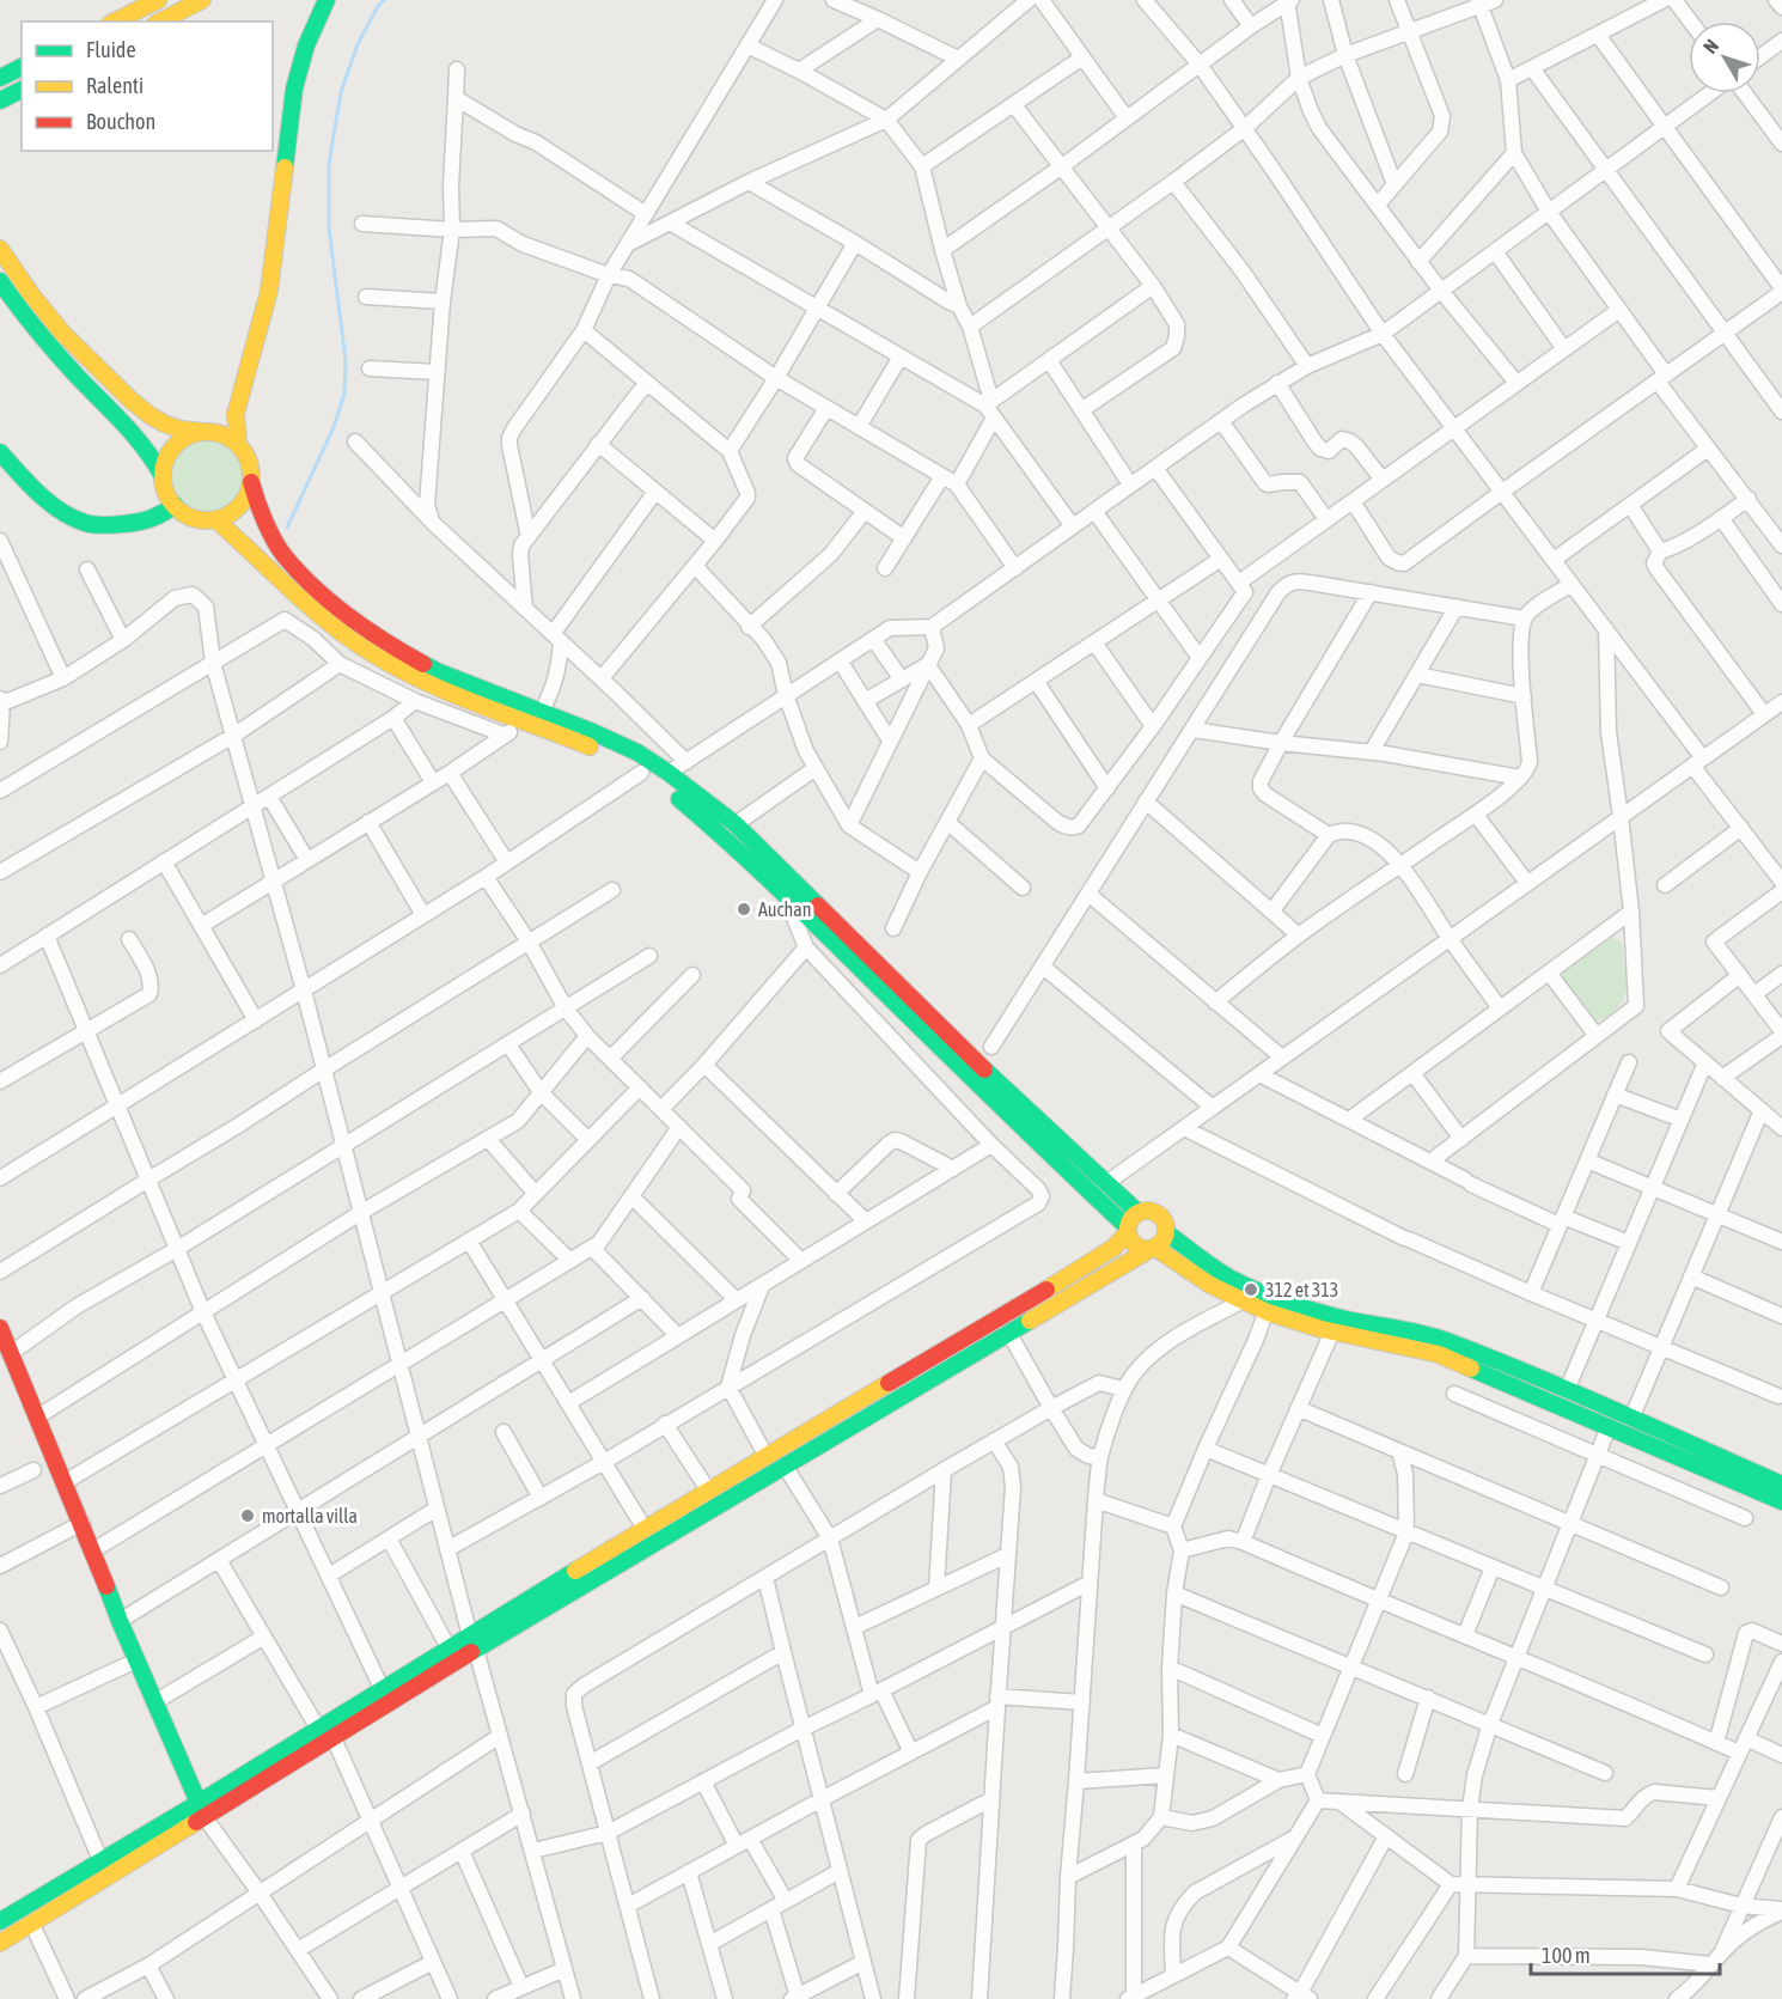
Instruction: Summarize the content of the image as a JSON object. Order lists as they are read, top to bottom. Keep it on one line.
{"places":["Auchan","312 et 313","mortalla villa"],"legend":["Fluide","Ralenti","Bouchon"],"scale_bar":"100 m","north":"top left"}
